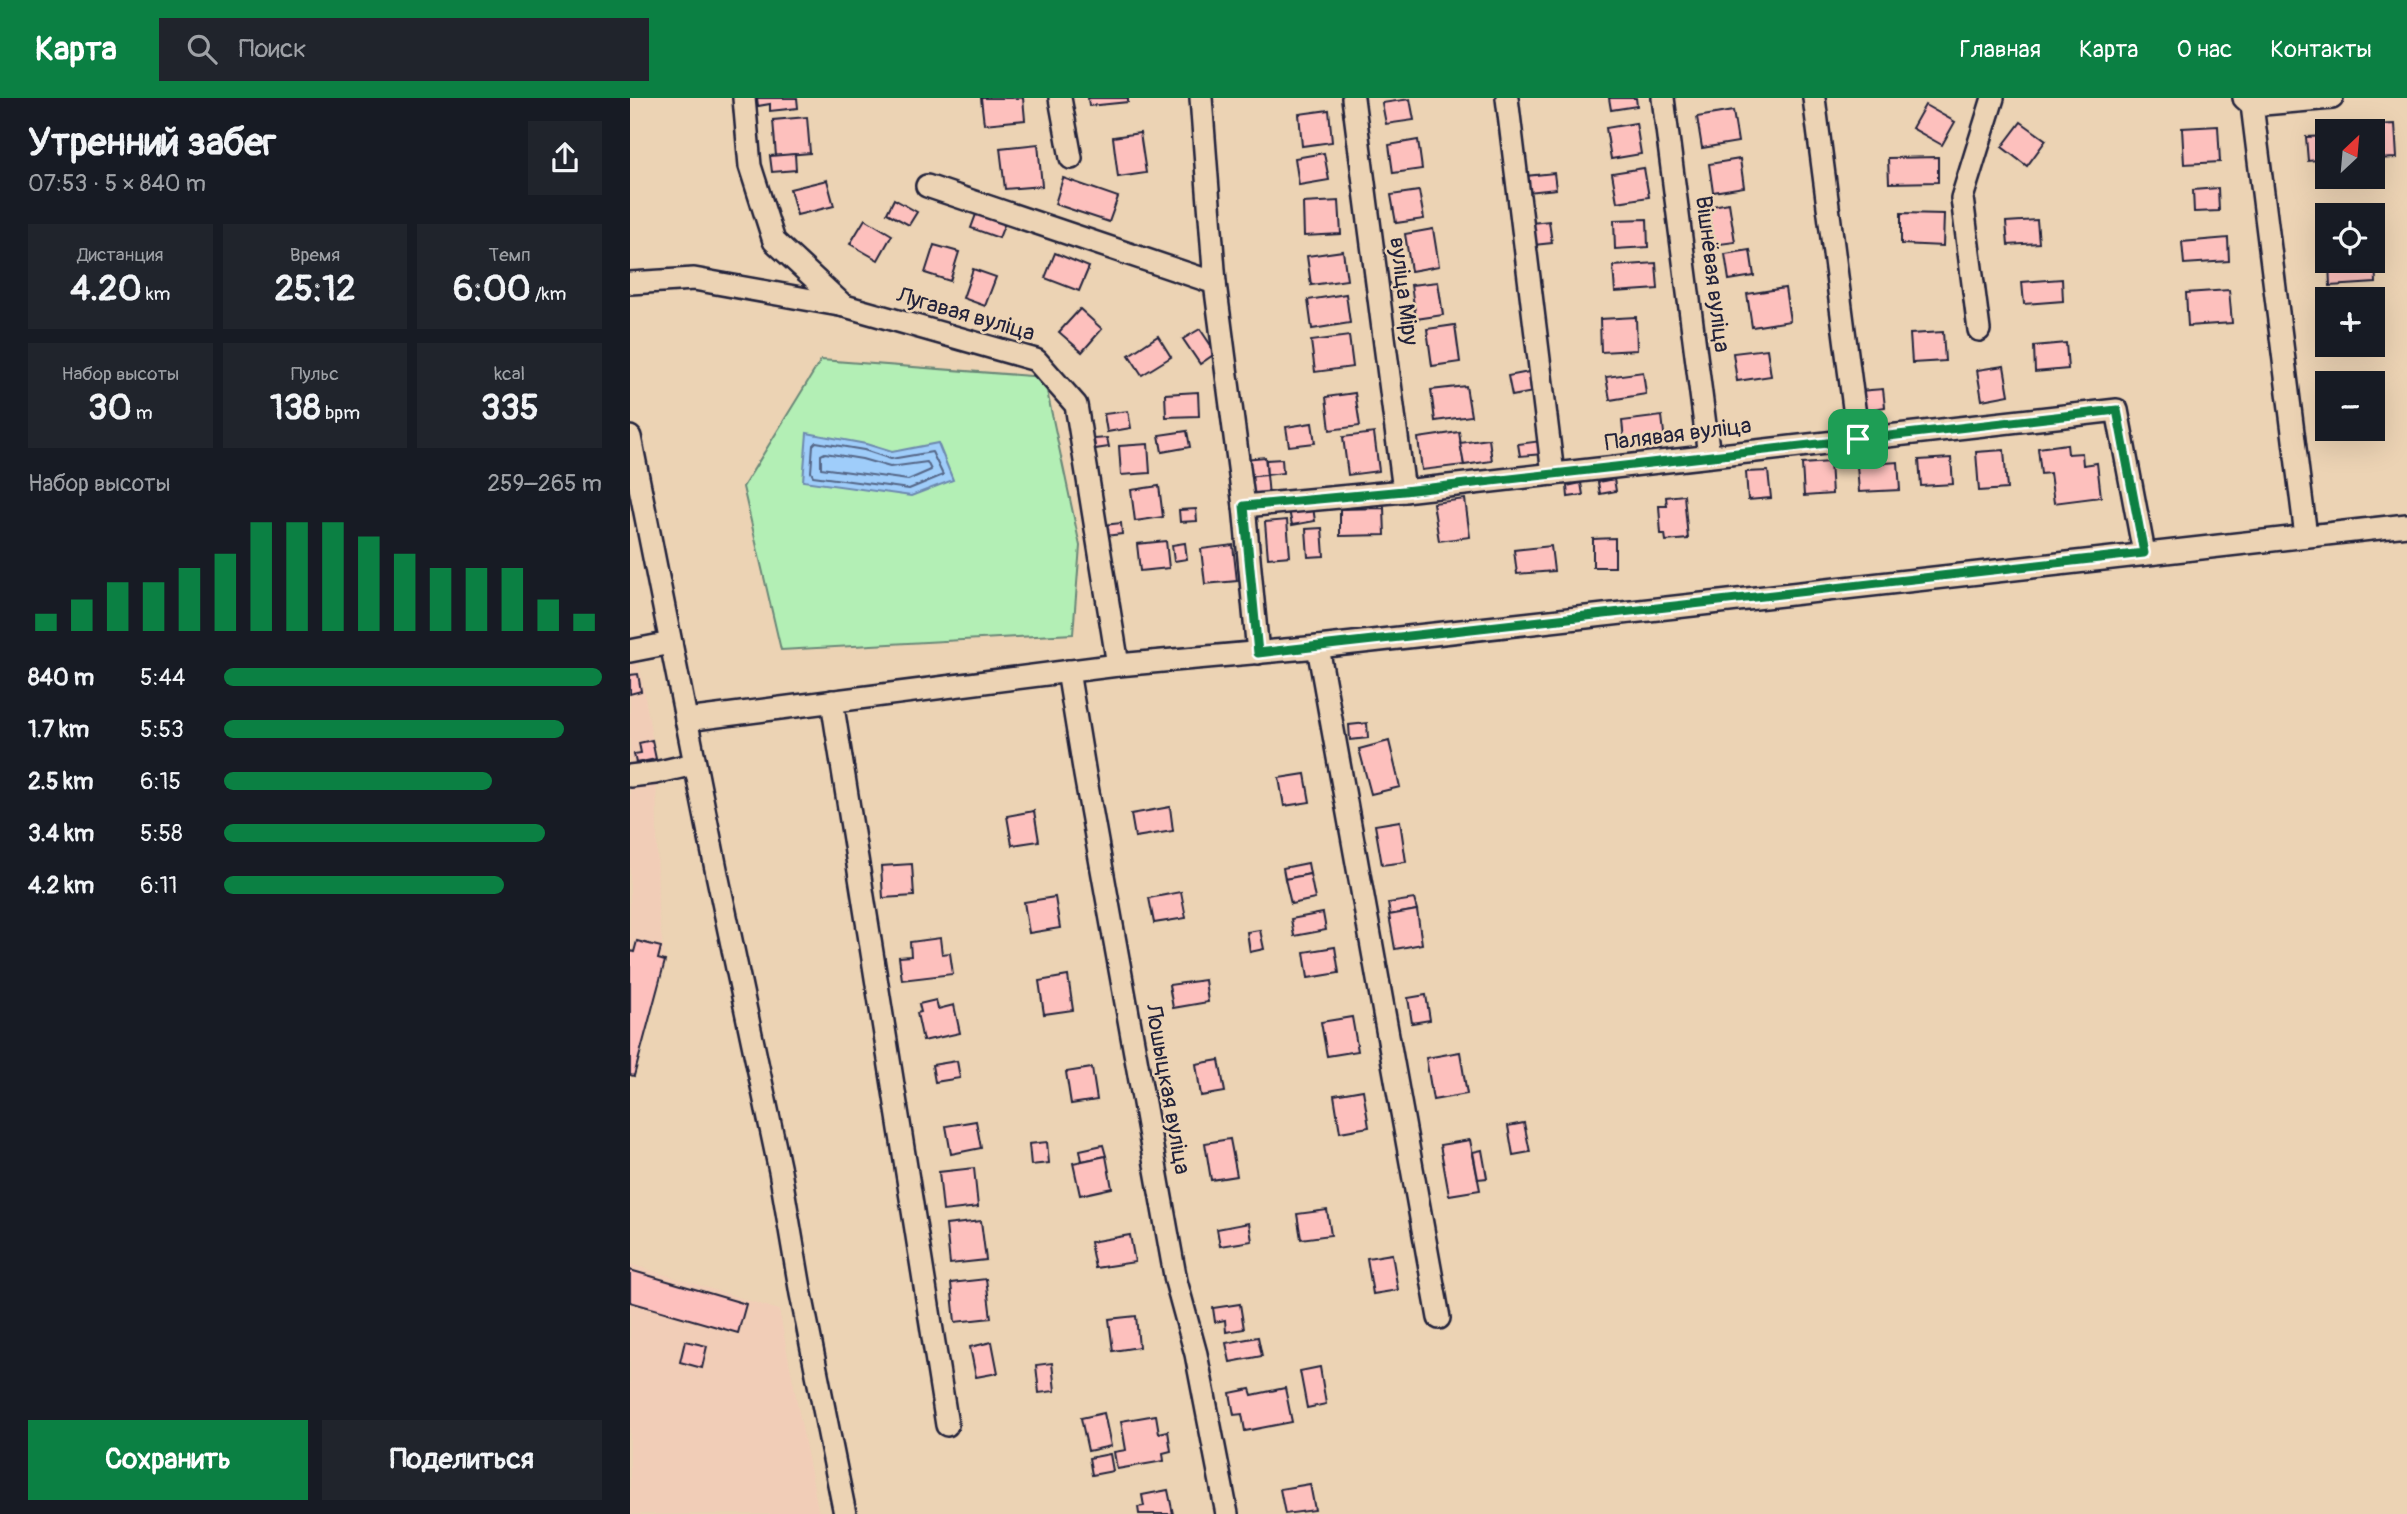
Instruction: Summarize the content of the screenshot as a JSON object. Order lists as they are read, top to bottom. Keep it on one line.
{"streets":{"street":["Вішнёвая вуліца","вуліца Міру","Лугавая вуліца","Палявая вуліца","Лошыцкая вуліца"]},"crossings":[["Вішнёвая вуліца","Палявая вуліца"],["вуліца Міру","Палявая вуліца"]],"north":"top right","page":{"header":"Карта","search":"Поиск","nav":["Главная","Карта","О нас","Контакты"],"heading":["Утренний забег","07:53 · 5 × 840 m"],"map_buttons":["+","−"],"stats":[["Дистанция","4.20 km"],["Время","25:12"],["Темп","6:00 /km"],["Набор высоты","30 m"],["Пульс","138 bpm"],["kcal","335"]],"chart":["Набор высоты","259–265 m"],"list":[{"name":"840 m","note":"5:44"},{"name":"1.7 km","note":"5:53"},{"name":"2.5 km","note":"6:15"},{"name":"3.4 km","note":"5:58"},{"name":"4.2 km","note":"6:11"}],"buttons":["Сохранить","Поделиться"]}}
